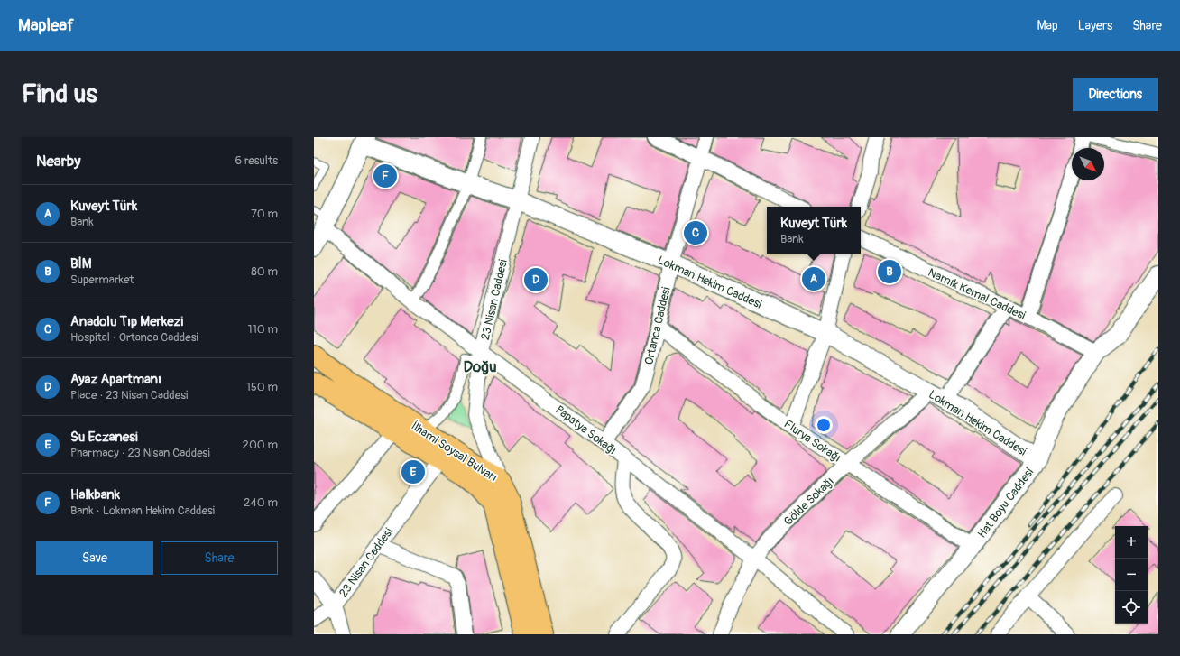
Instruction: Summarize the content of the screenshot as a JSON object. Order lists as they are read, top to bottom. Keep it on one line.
{"streets":{"main road":["İlhami Soysal Bulvarı"],"street":["Lokman Hekim Caddesi","Namık Kemal Caddesi","23 Nisan Caddesi","Ortanca Caddesi","Papatya Sokağı","Flurya Sokağı","Gölde Sokağı","Hat Boyu Caddesi"]},"crossings":[["Lokman Hekim Caddesi","23 Nisan Caddesi"],["Lokman Hekim Caddesi","Ortanca Caddesi"],["Lokman Hekim Caddesi","Gölde Sokağı"],["Lokman Hekim Caddesi","Hat Boyu Caddesi"],["Namık Kemal Caddesi","Hat Boyu Caddesi"],["23 Nisan Caddesi","Papatya Sokağı"],["23 Nisan Caddesi","İlhami Soysal Bulvarı"],["Ortanca Caddesi","Papatya Sokağı"],["Ortanca Caddesi","Flurya Sokağı"],["Papatya Sokağı","Gölde Sokağı"],["Flurya Sokağı","Gölde Sokağı"],["Flurya Sokağı","Hat Boyu Caddesi"]],"districts":["Doğu"],"north":"bottom right","page":{"header":"Mapleaf","nav":["Map","Layers","Share"],"buttons":["Directions",["Save","Share"]],"title":"Find us","heading":["Nearby","6 results"],"pins":["F","C","B","A","D","E"],"list":[{"mark":"A","name":"Kuveyt Türk","note":"Bank","value":"70 m"},{"mark":"B","name":"BİM","note":"Supermarket","value":"80 m"},{"mark":"C","name":"Anadolu Tıp Merkezi","note":"Hospital · Ortanca Caddesi","value":"110 m"},{"mark":"D","name":"Ayaz Apartmanı","note":"Place · 23 Nisan Caddesi","value":"150 m"},{"mark":"E","name":"Su Eczanesi","note":"Pharmacy · 23 Nisan Caddesi","value":"200 m"},{"mark":"F","name":"Halkbank","note":"Bank · Lokman Hekim Caddesi","value":"240 m"}],"popup":["Kuveyt Türk","Bank"],"map_buttons":["+","−"]}}
